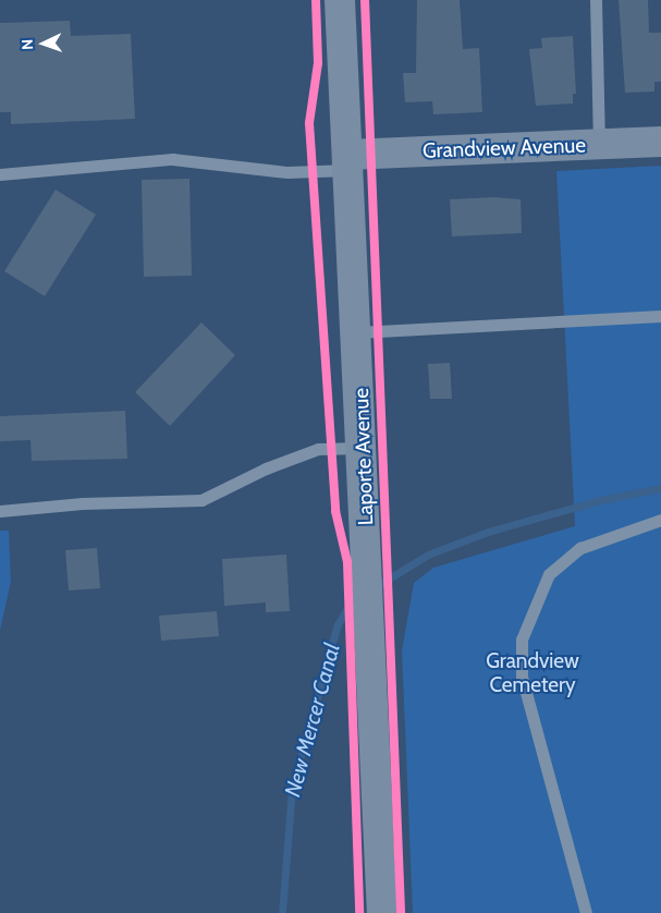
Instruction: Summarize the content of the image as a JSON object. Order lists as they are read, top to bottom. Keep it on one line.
{"streets":{"street":["Grandview Avenue","Laporte Avenue"]},"crossings":[["Grandview Avenue","Laporte Avenue"]],"water":["New Mercer Canal"],"parks":["Grandview Cemetery"],"north":"left"}
